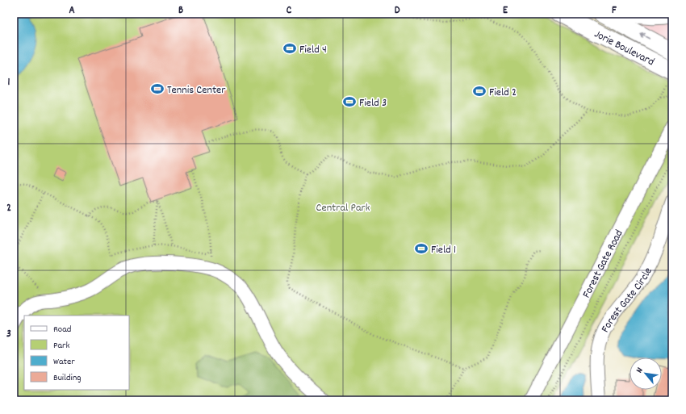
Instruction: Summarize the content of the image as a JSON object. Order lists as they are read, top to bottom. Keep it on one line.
{"streets":{"main road":["Jorie Boulevard"],"street":["Forest Gate Road","Forest Gate Circle"]},"parks":["Central Park"],"places":{"sports":["Field 4","Tennis Center","Field 2","Field 3","Field 1"]},"legend":["Road","Park","Water","Building"],"north":"top left","grid":{"columns":["A","B","C","D","E","F"],"rows":["1","2","3"]}}
